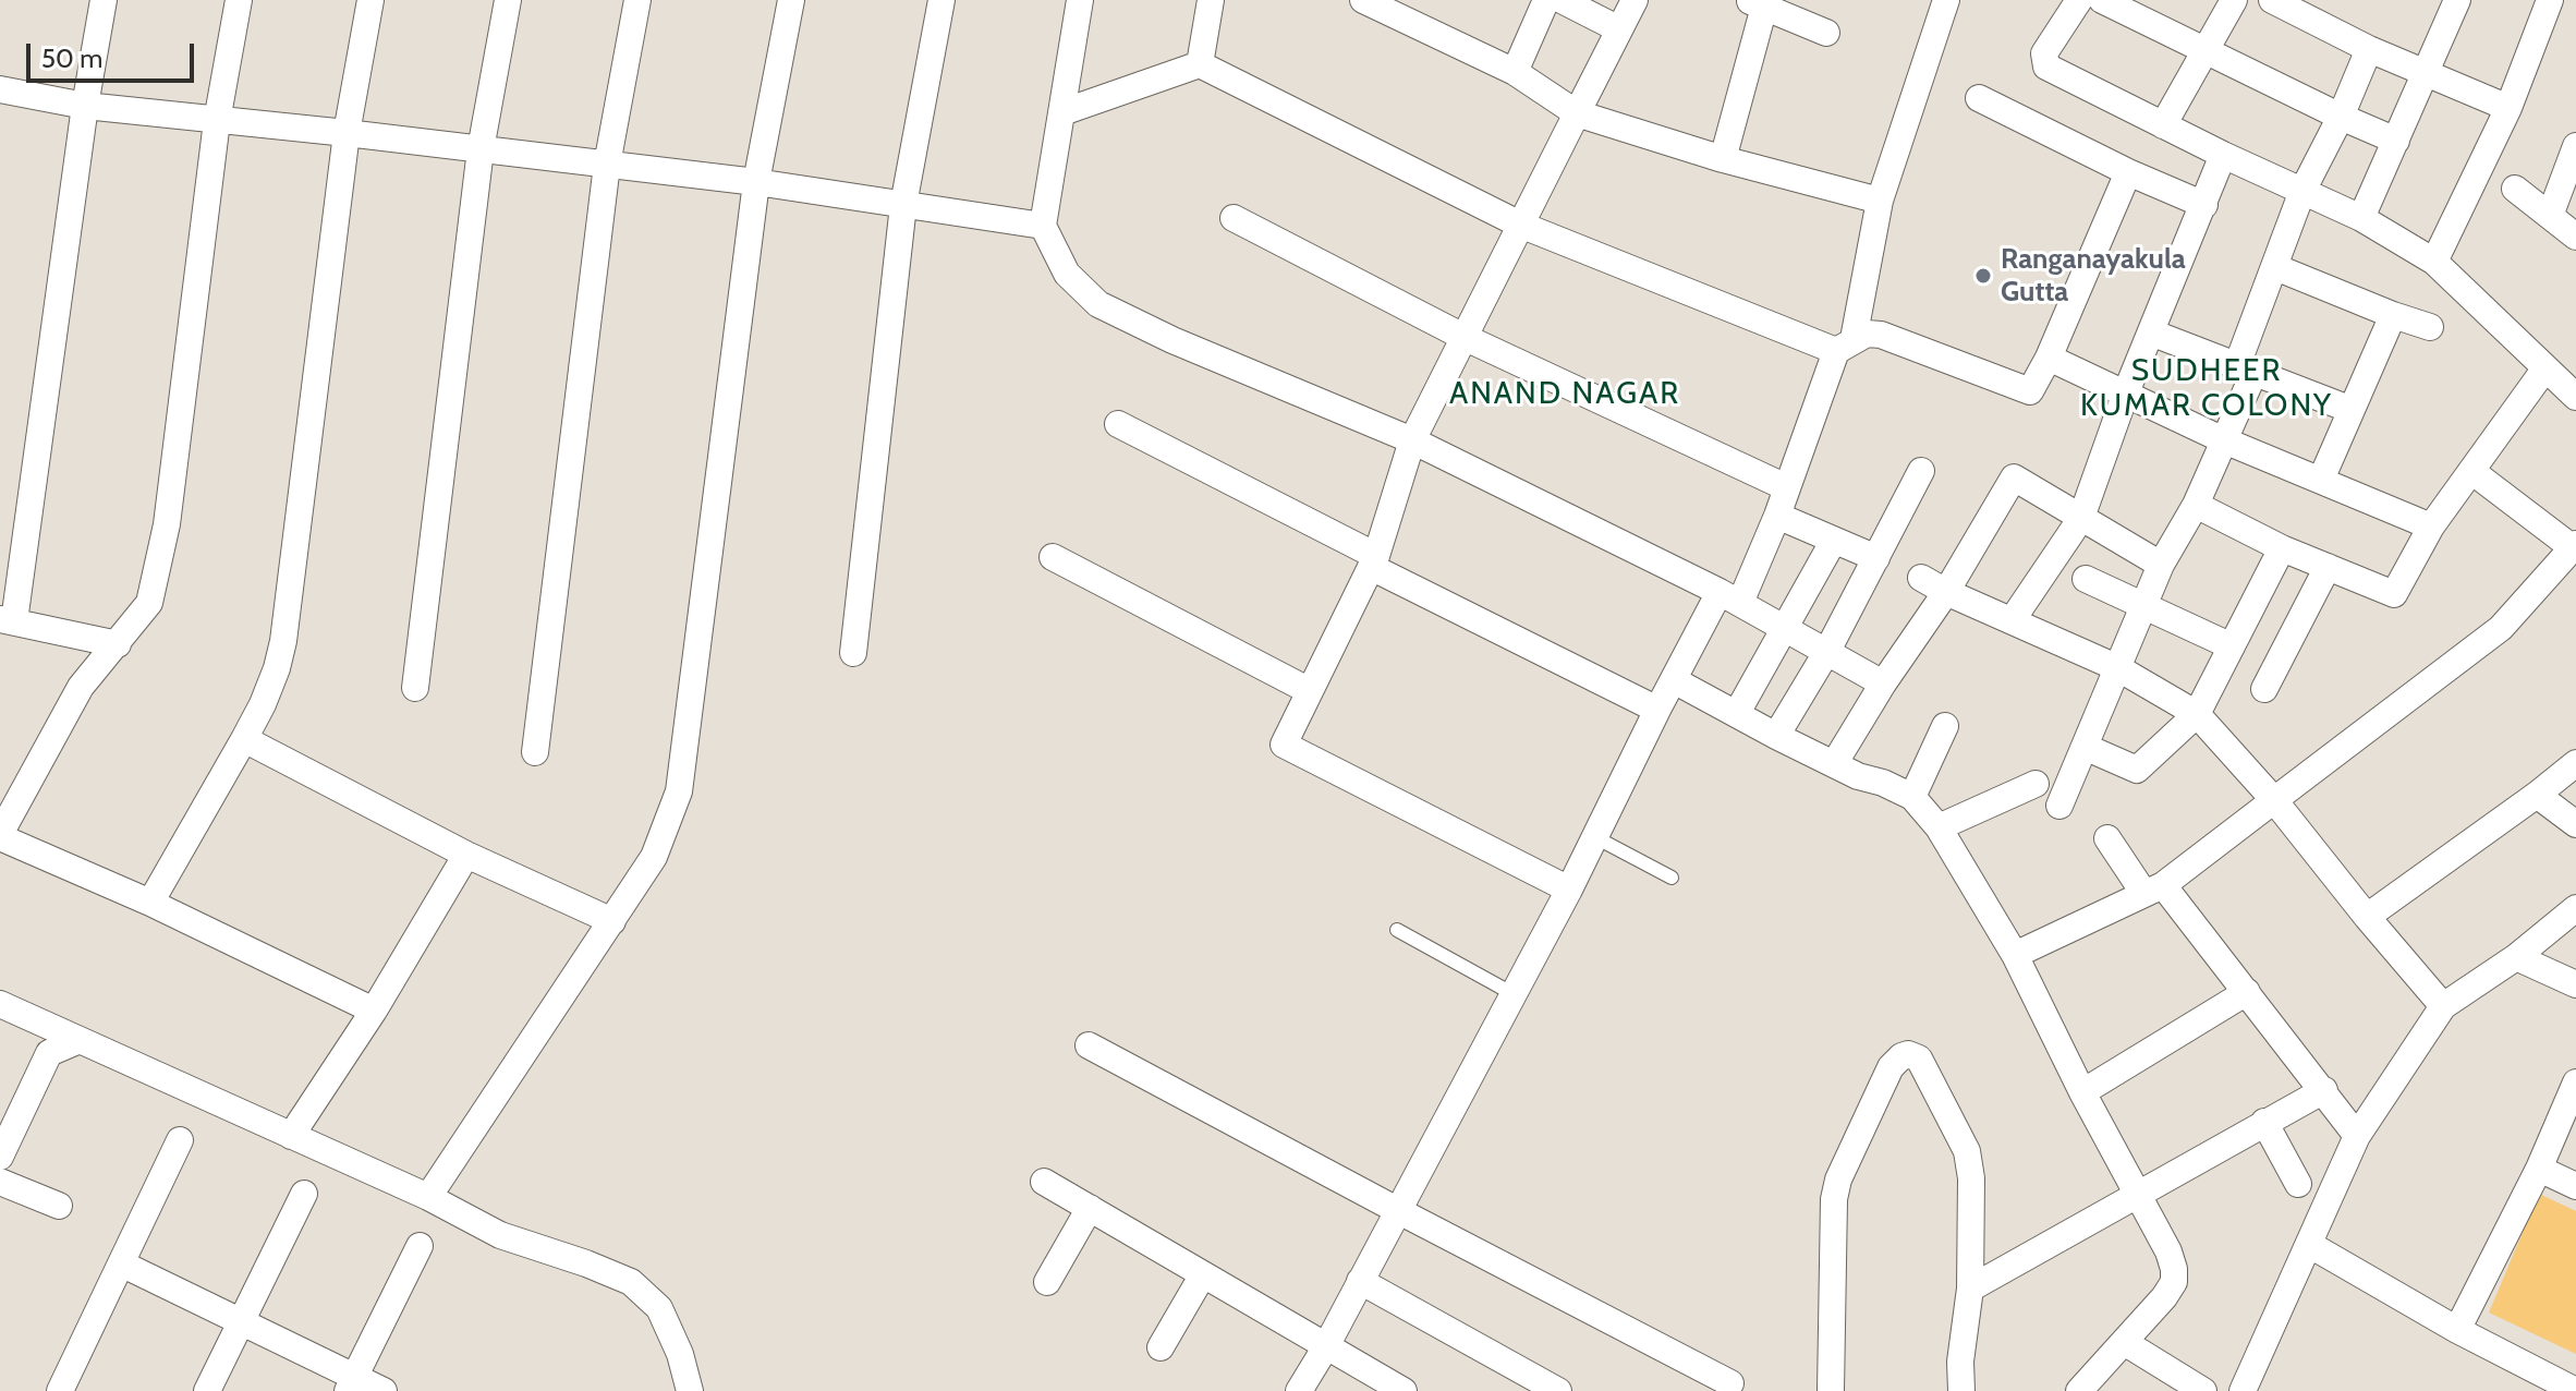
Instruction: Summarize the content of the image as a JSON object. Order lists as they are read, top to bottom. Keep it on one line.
{"districts":["SUDHEER KUMAR COLONY","ANAND NAGAR"],"places":["Ranganayakula Gutta"],"scale_bar":"50 m"}
